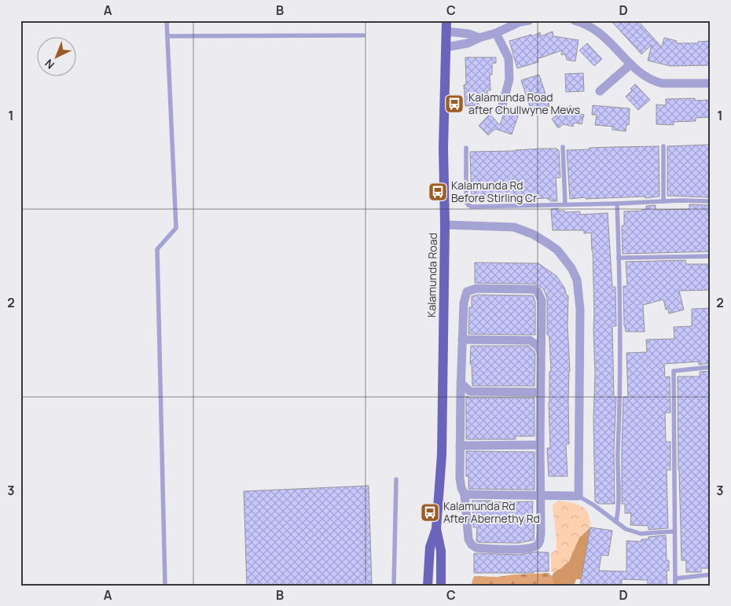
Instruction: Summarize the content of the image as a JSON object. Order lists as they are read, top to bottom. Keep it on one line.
{"streets":{"main road":["Kalamunda Road"]},"places":{"bus stop":["Kalamunda Road after Chullwyne Mews","Kalamunda Rd Before Stirling Cr","Kalamunda Rd After Abernethy Rd"]},"north":"bottom left","grid":{"columns":["A","B","C","D"],"rows":["1","2","3"]}}
